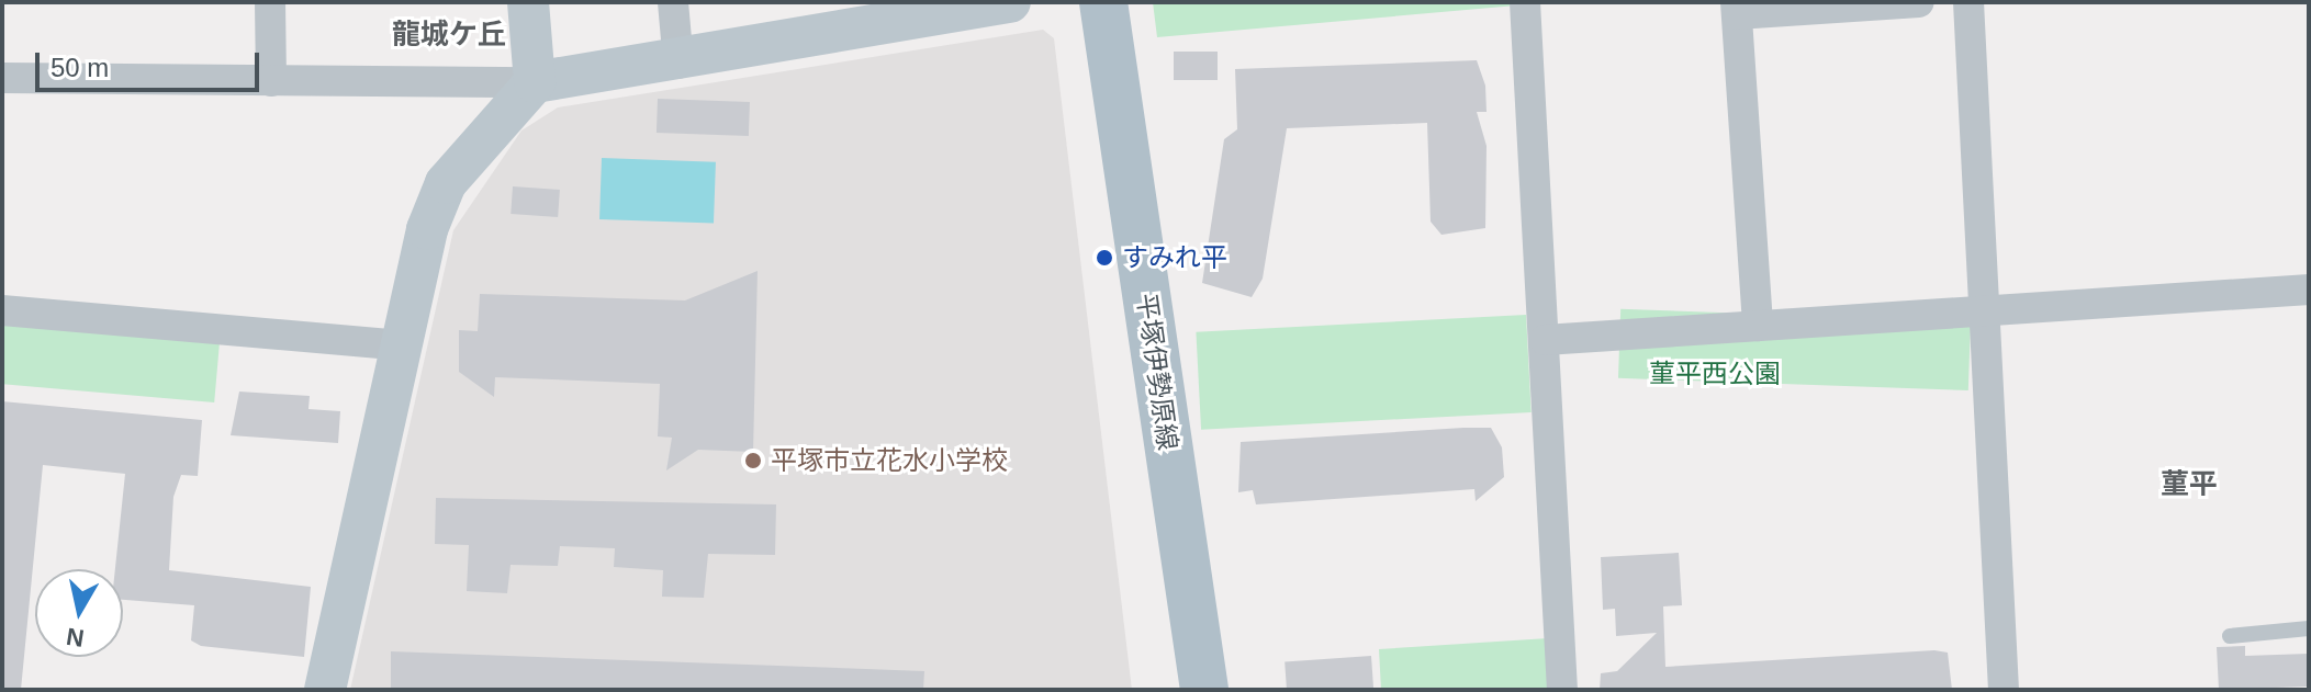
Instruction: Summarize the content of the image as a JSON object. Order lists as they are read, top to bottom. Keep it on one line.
{"streets":{"main road":["平塚伊勢原線"]},"districts":["龍城ケ丘","菫平"],"parks":["菫平西公園"],"places":["すみれ平","平塚市立花水小学校"],"scale_bar":"50 m","north":"bottom"}
